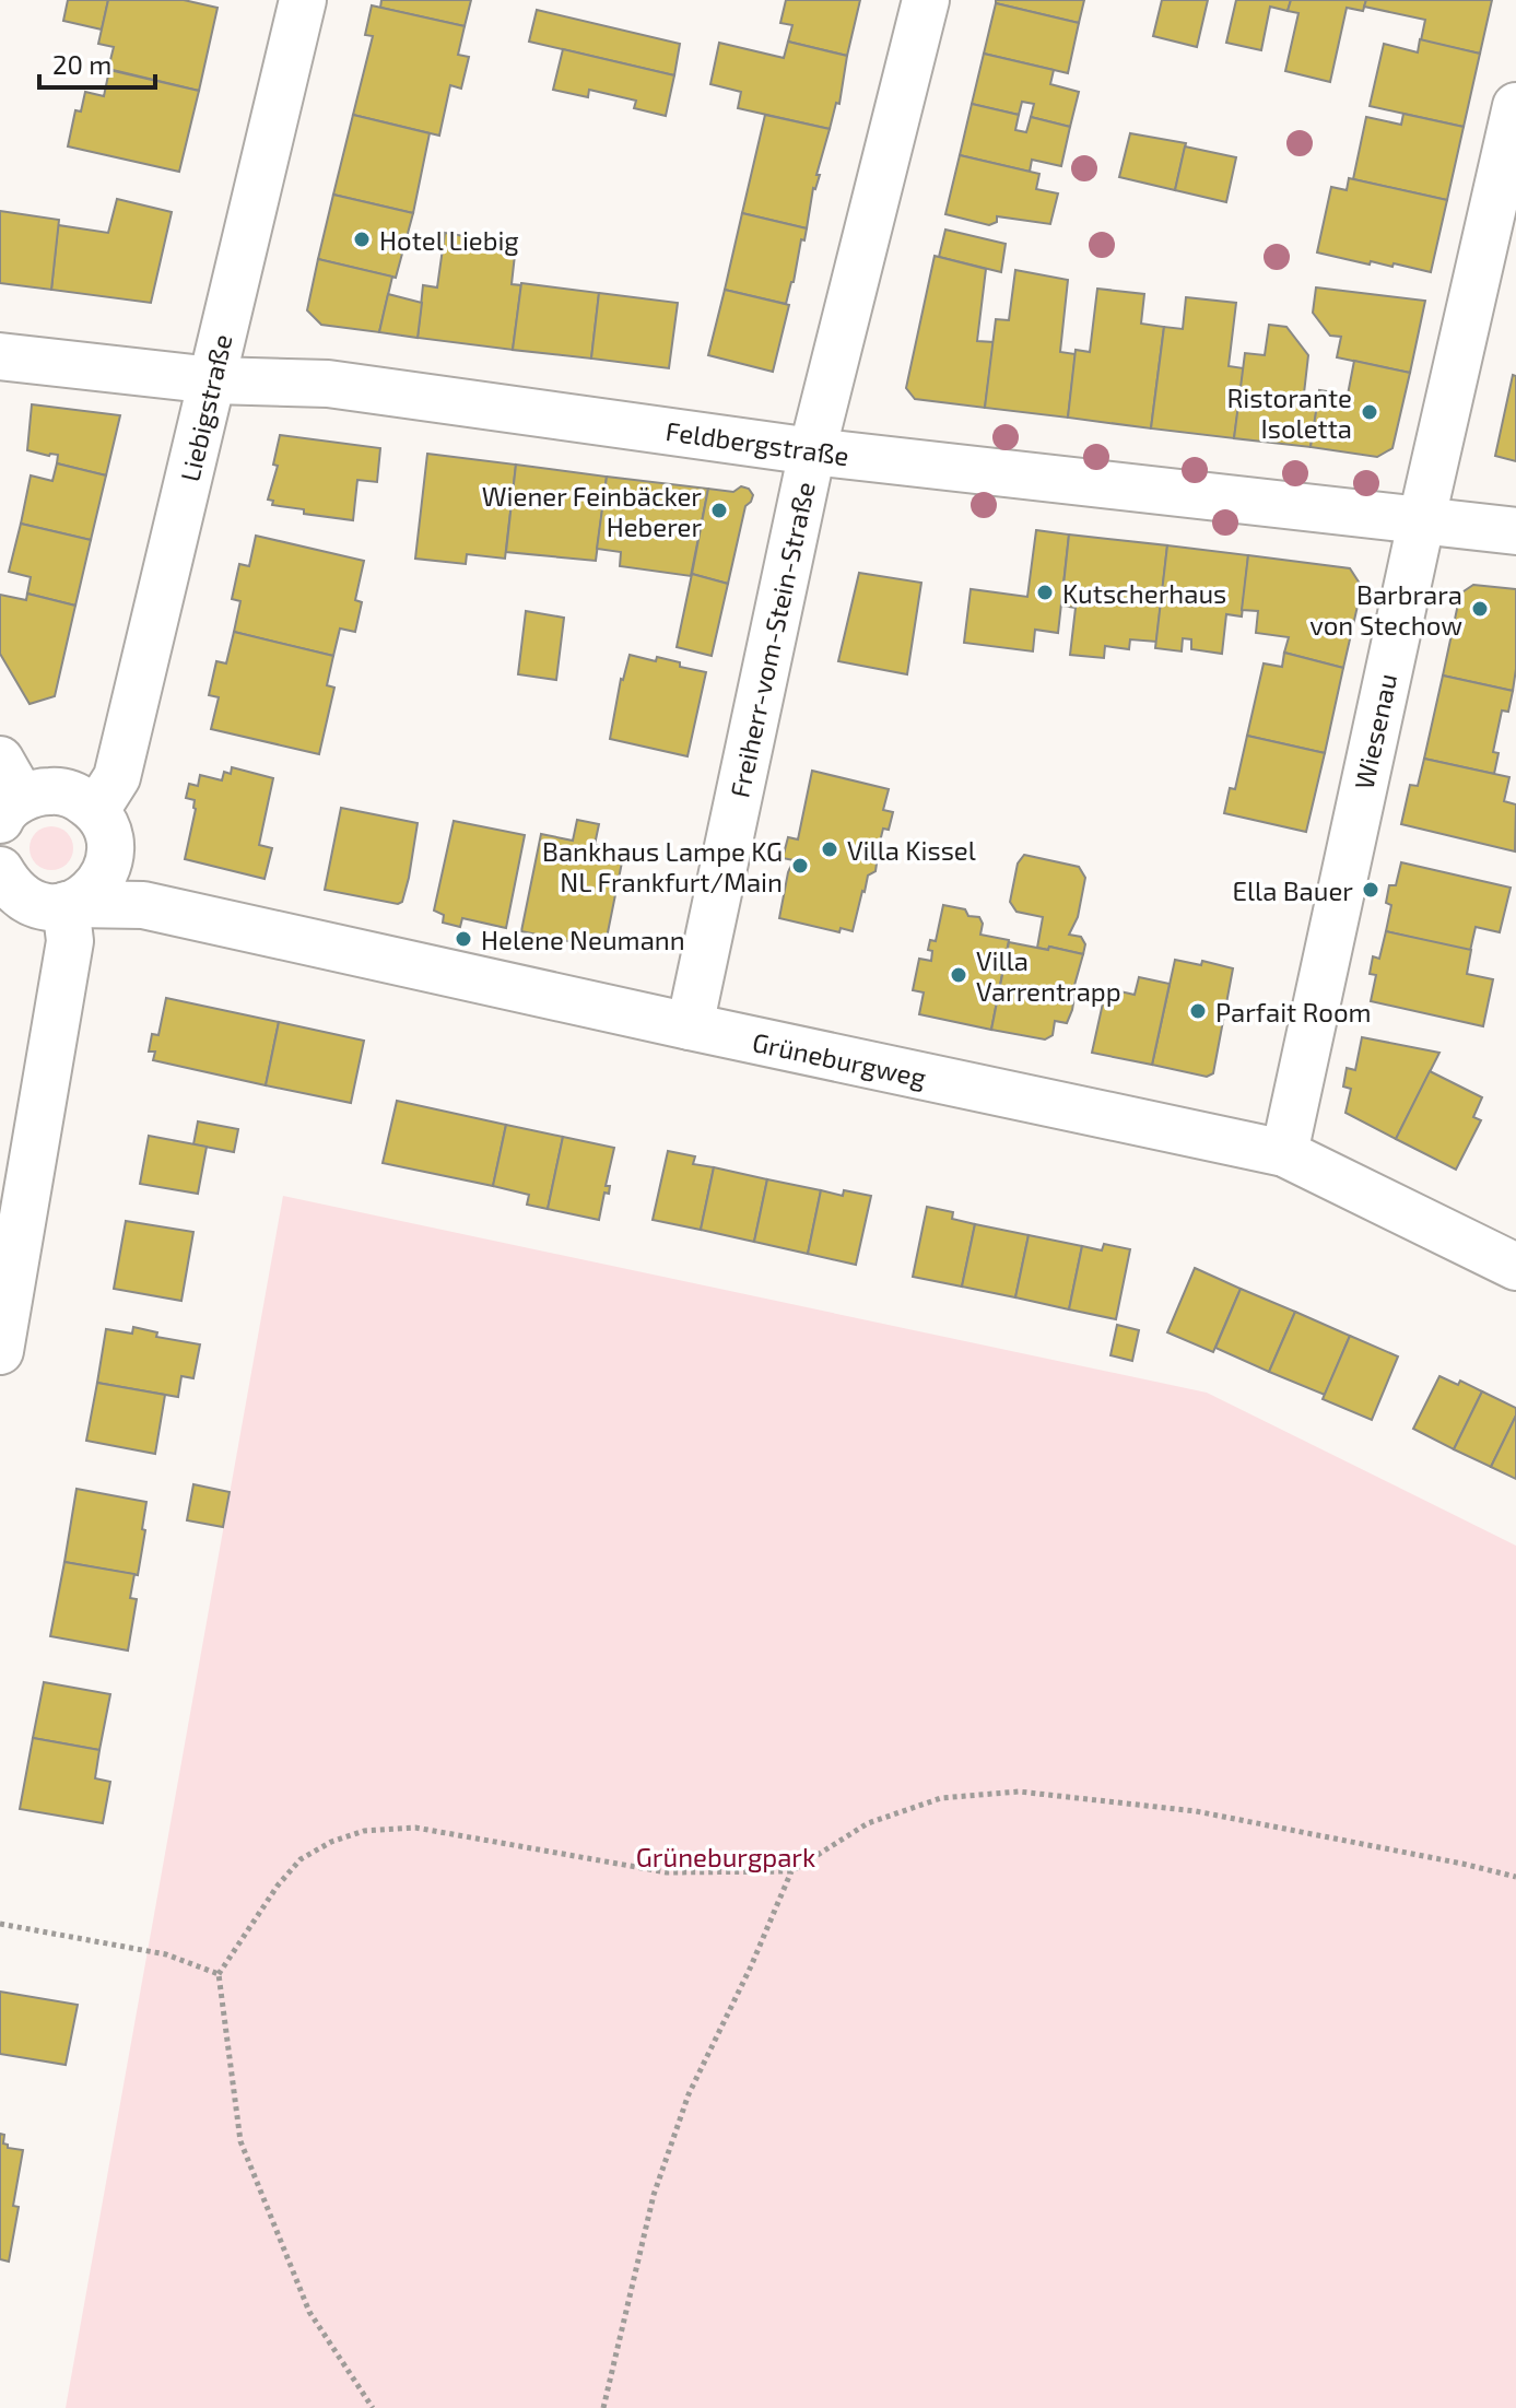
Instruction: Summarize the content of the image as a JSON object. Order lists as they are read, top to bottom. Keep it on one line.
{"streets":{"street":["Liebigstraße","Feldbergstraße","Freiherr-vom-Stein-Straße","Wiesenau","Grüneburgweg"]},"crossings":[["Liebigstraße","Feldbergstraße"],["Feldbergstraße","Freiherr-vom-Stein-Straße"],["Feldbergstraße","Wiesenau"],["Freiherr-vom-Stein-Straße","Grüneburgweg"],["Wiesenau","Grüneburgweg"]],"parks":["Grüneburgpark"],"places":["Hotel Liebig","Ristorante Isoletta","Wiener Feinbäcker Heberer","Kutscherhaus","Barbrara von Stechow","Villa Kissel","Bankhaus Lampe KG NL Frankfurt/Main","Ella Bauer","Helene Neumann","Villa Varrentrapp","Parfait Room"],"scale_bar":"20 m"}
